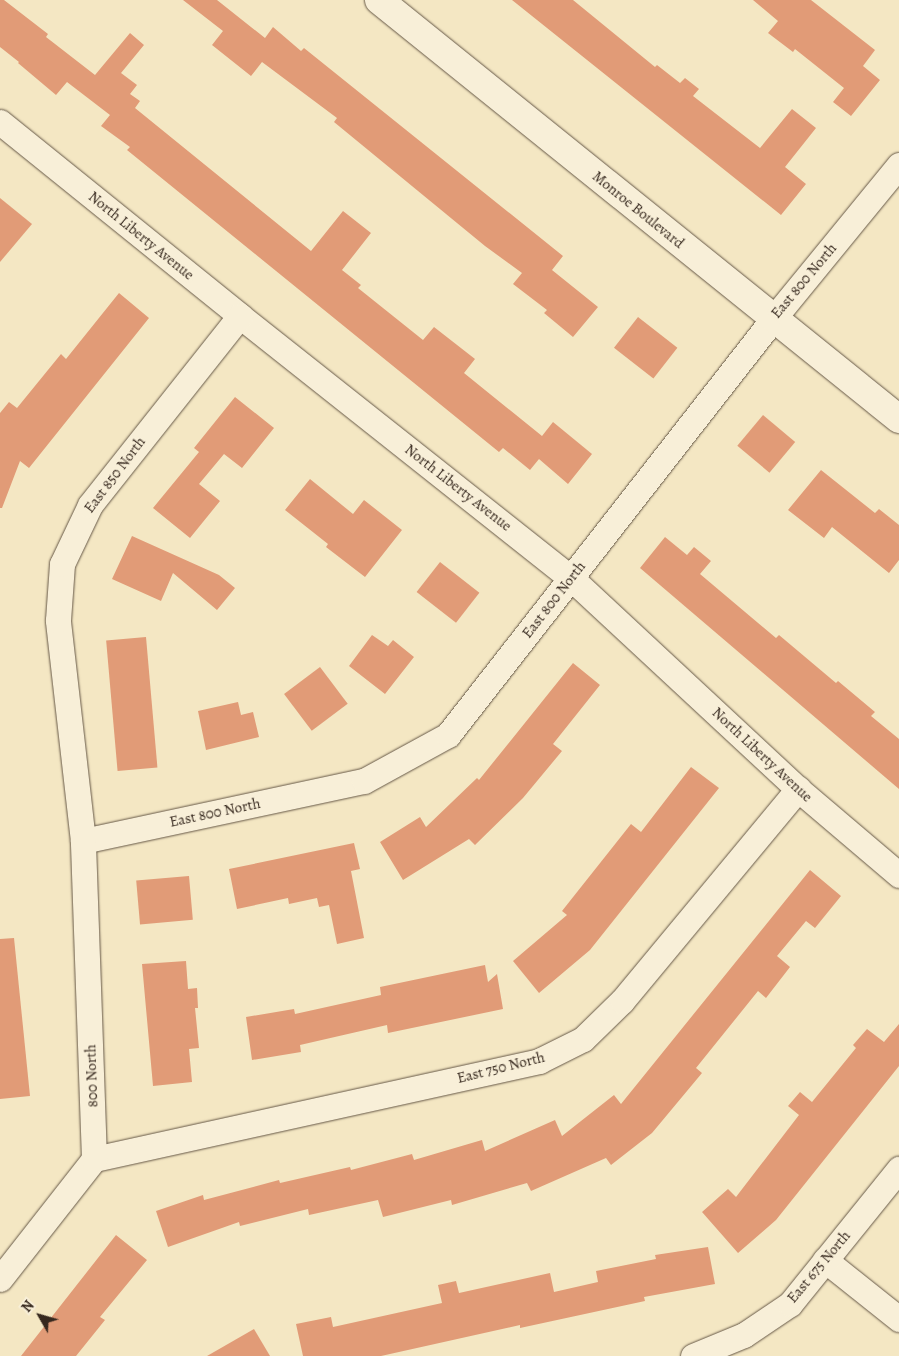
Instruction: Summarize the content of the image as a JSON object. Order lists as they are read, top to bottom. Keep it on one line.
{"streets":{"street":["Monroe Boulevard","North Liberty Avenue","East 800 North","East 850 North","East 750 North","800 North","East 675 North"]},"crossings":[["Monroe Boulevard","East 800 North"],["North Liberty Avenue","East 800 North"],["North Liberty Avenue","East 850 North"],["North Liberty Avenue","East 750 North"],["East 800 North","East 850 North"],["East 800 North","800 North"],["East 850 North","800 North"],["East 750 North","800 North"]],"north":"top left"}
